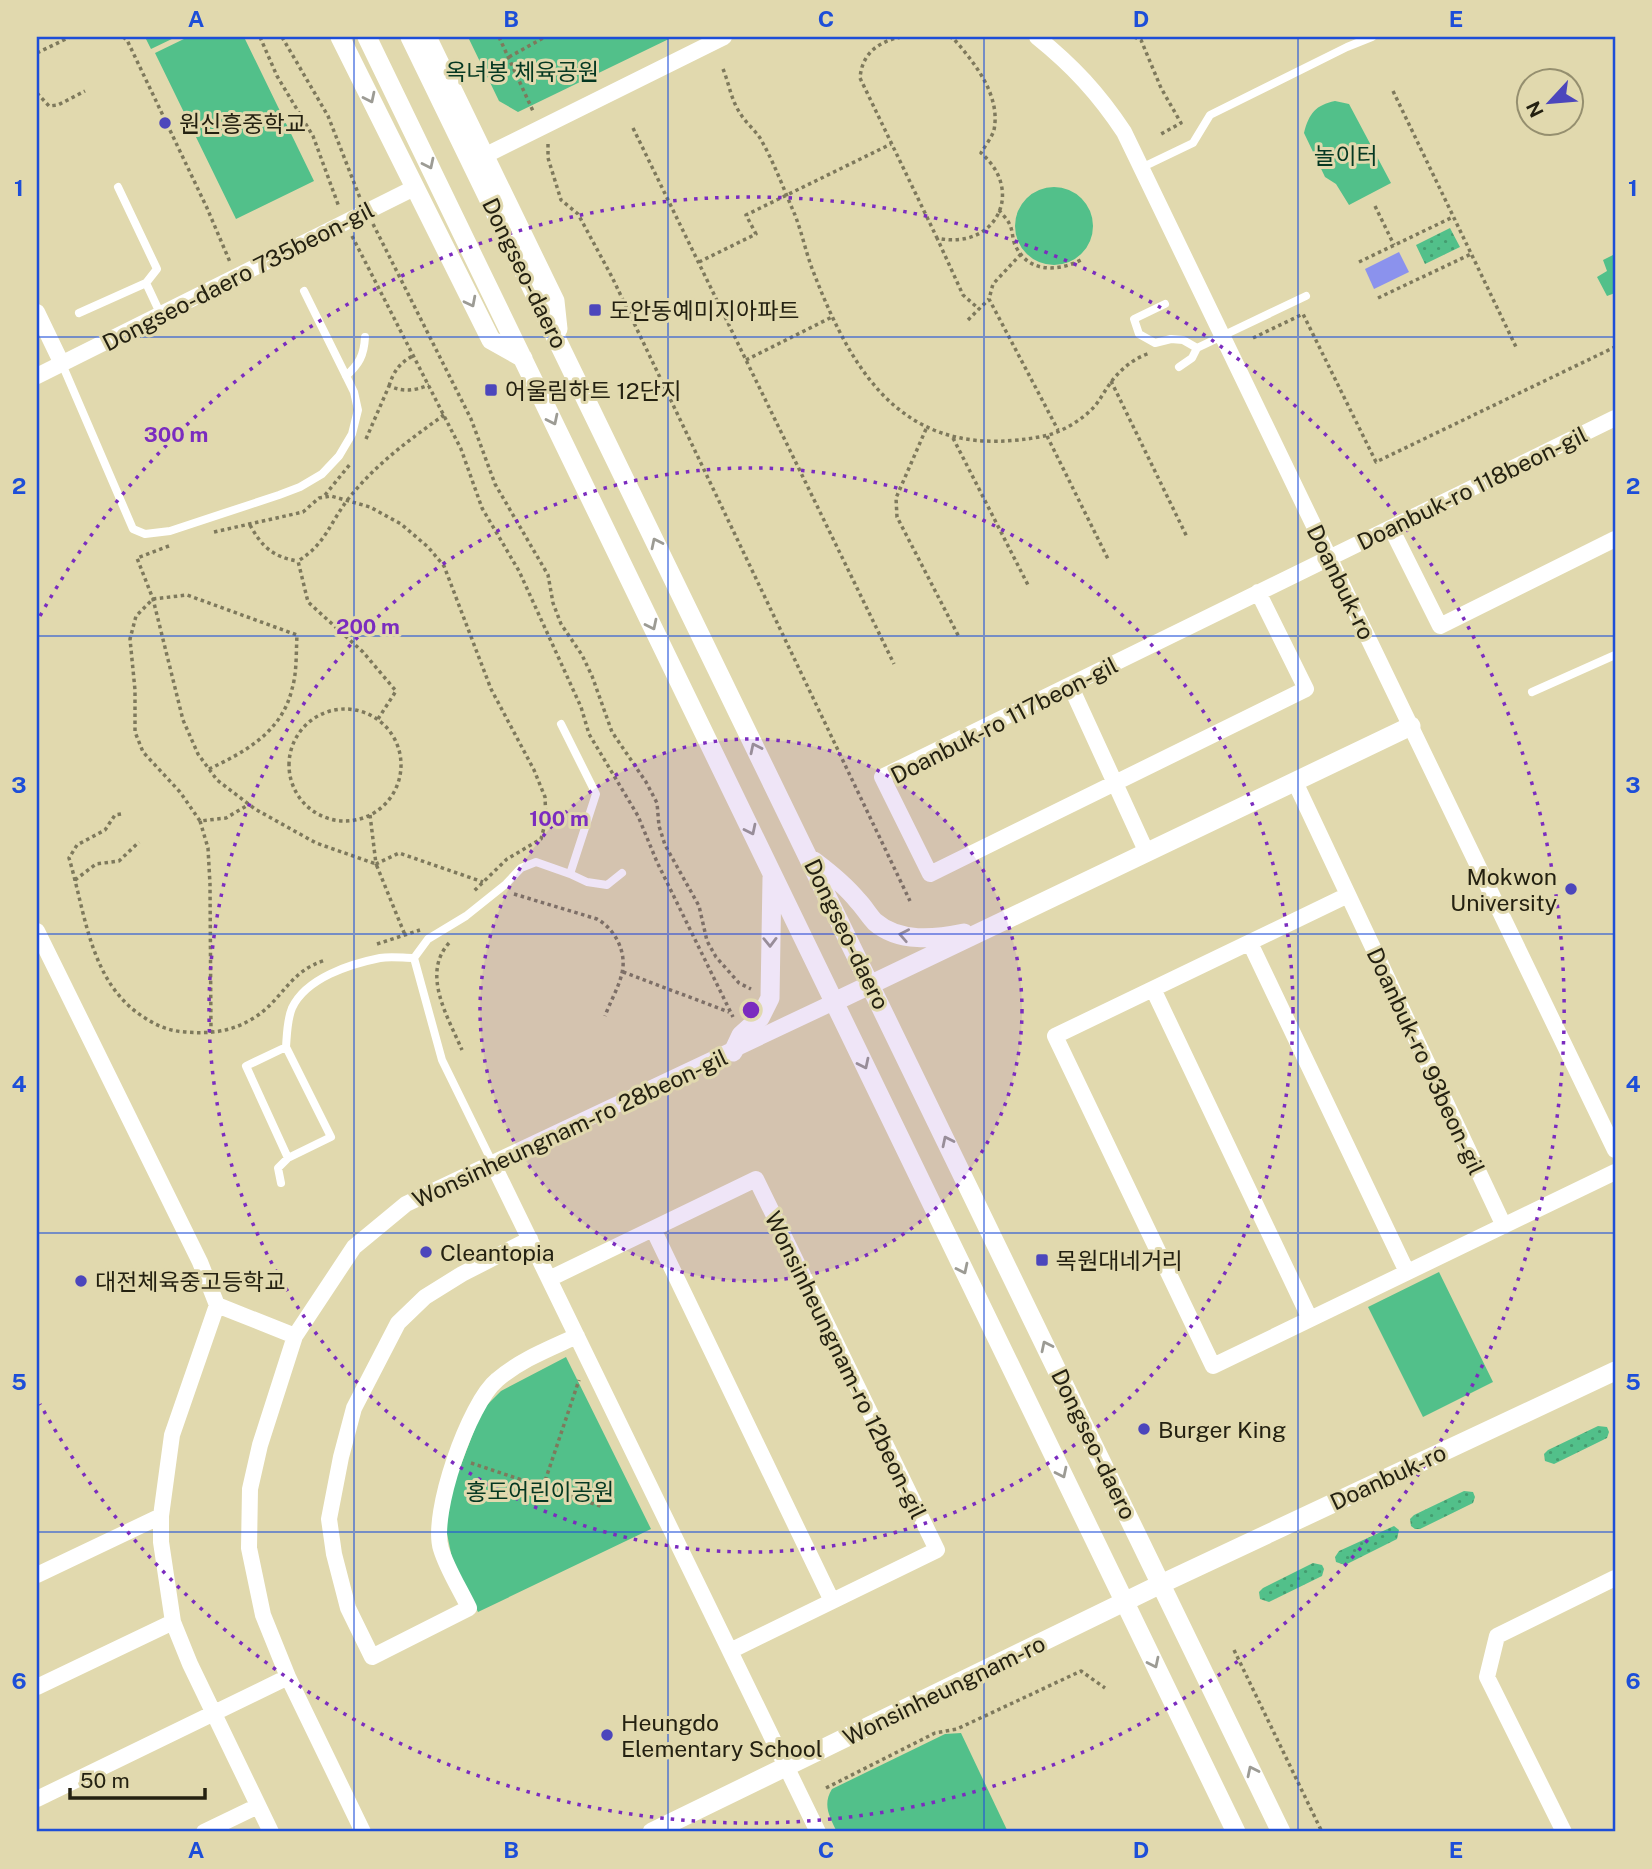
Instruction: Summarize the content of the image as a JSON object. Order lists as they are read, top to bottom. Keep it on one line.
{"streets":{"street":["Dongseo-daero","Dongseo-daero 735beon-gil","Doanbuk-ro 118beon-gil","Doanbuk-ro","Doanbuk-ro 117beon-gil","Doanbuk-ro 93beon-gil","Wonsinheungnam-ro 28beon-gil","Wonsinheungnam-ro 12beon-gil","Wonsinheungnam-ro"]},"crossings":[["Dongseo-daero","Doanbuk-ro"],["Dongseo-daero","Wonsinheungnam-ro 28beon-gil"],["Dongseo-daero","Wonsinheungnam-ro"],["Doanbuk-ro 118beon-gil","Doanbuk-ro"],["Doanbuk-ro 118beon-gil","Doanbuk-ro 117beon-gil"],["Doanbuk-ro","Doanbuk-ro 117beon-gil"],["Doanbuk-ro","Wonsinheungnam-ro"]],"parks":["옥녀봉 체육공원","놀이터","홍도어린이공원"],"places":{"other":["원신흥중학교","Mokwon University","Cleantopia","대전체육중고등학교","Burger King","Heungdo Elementary School"],"transit":["도안동예미지아파트","어울림하트 12단지","목원대네거리"]},"scale_bar":"50 m","north":"bottom left","grid":{"columns":["A","B","C","D","E"],"rows":["1","2","3","4","5","6"]},"rings":["300 m","200 m","100 m"]}
